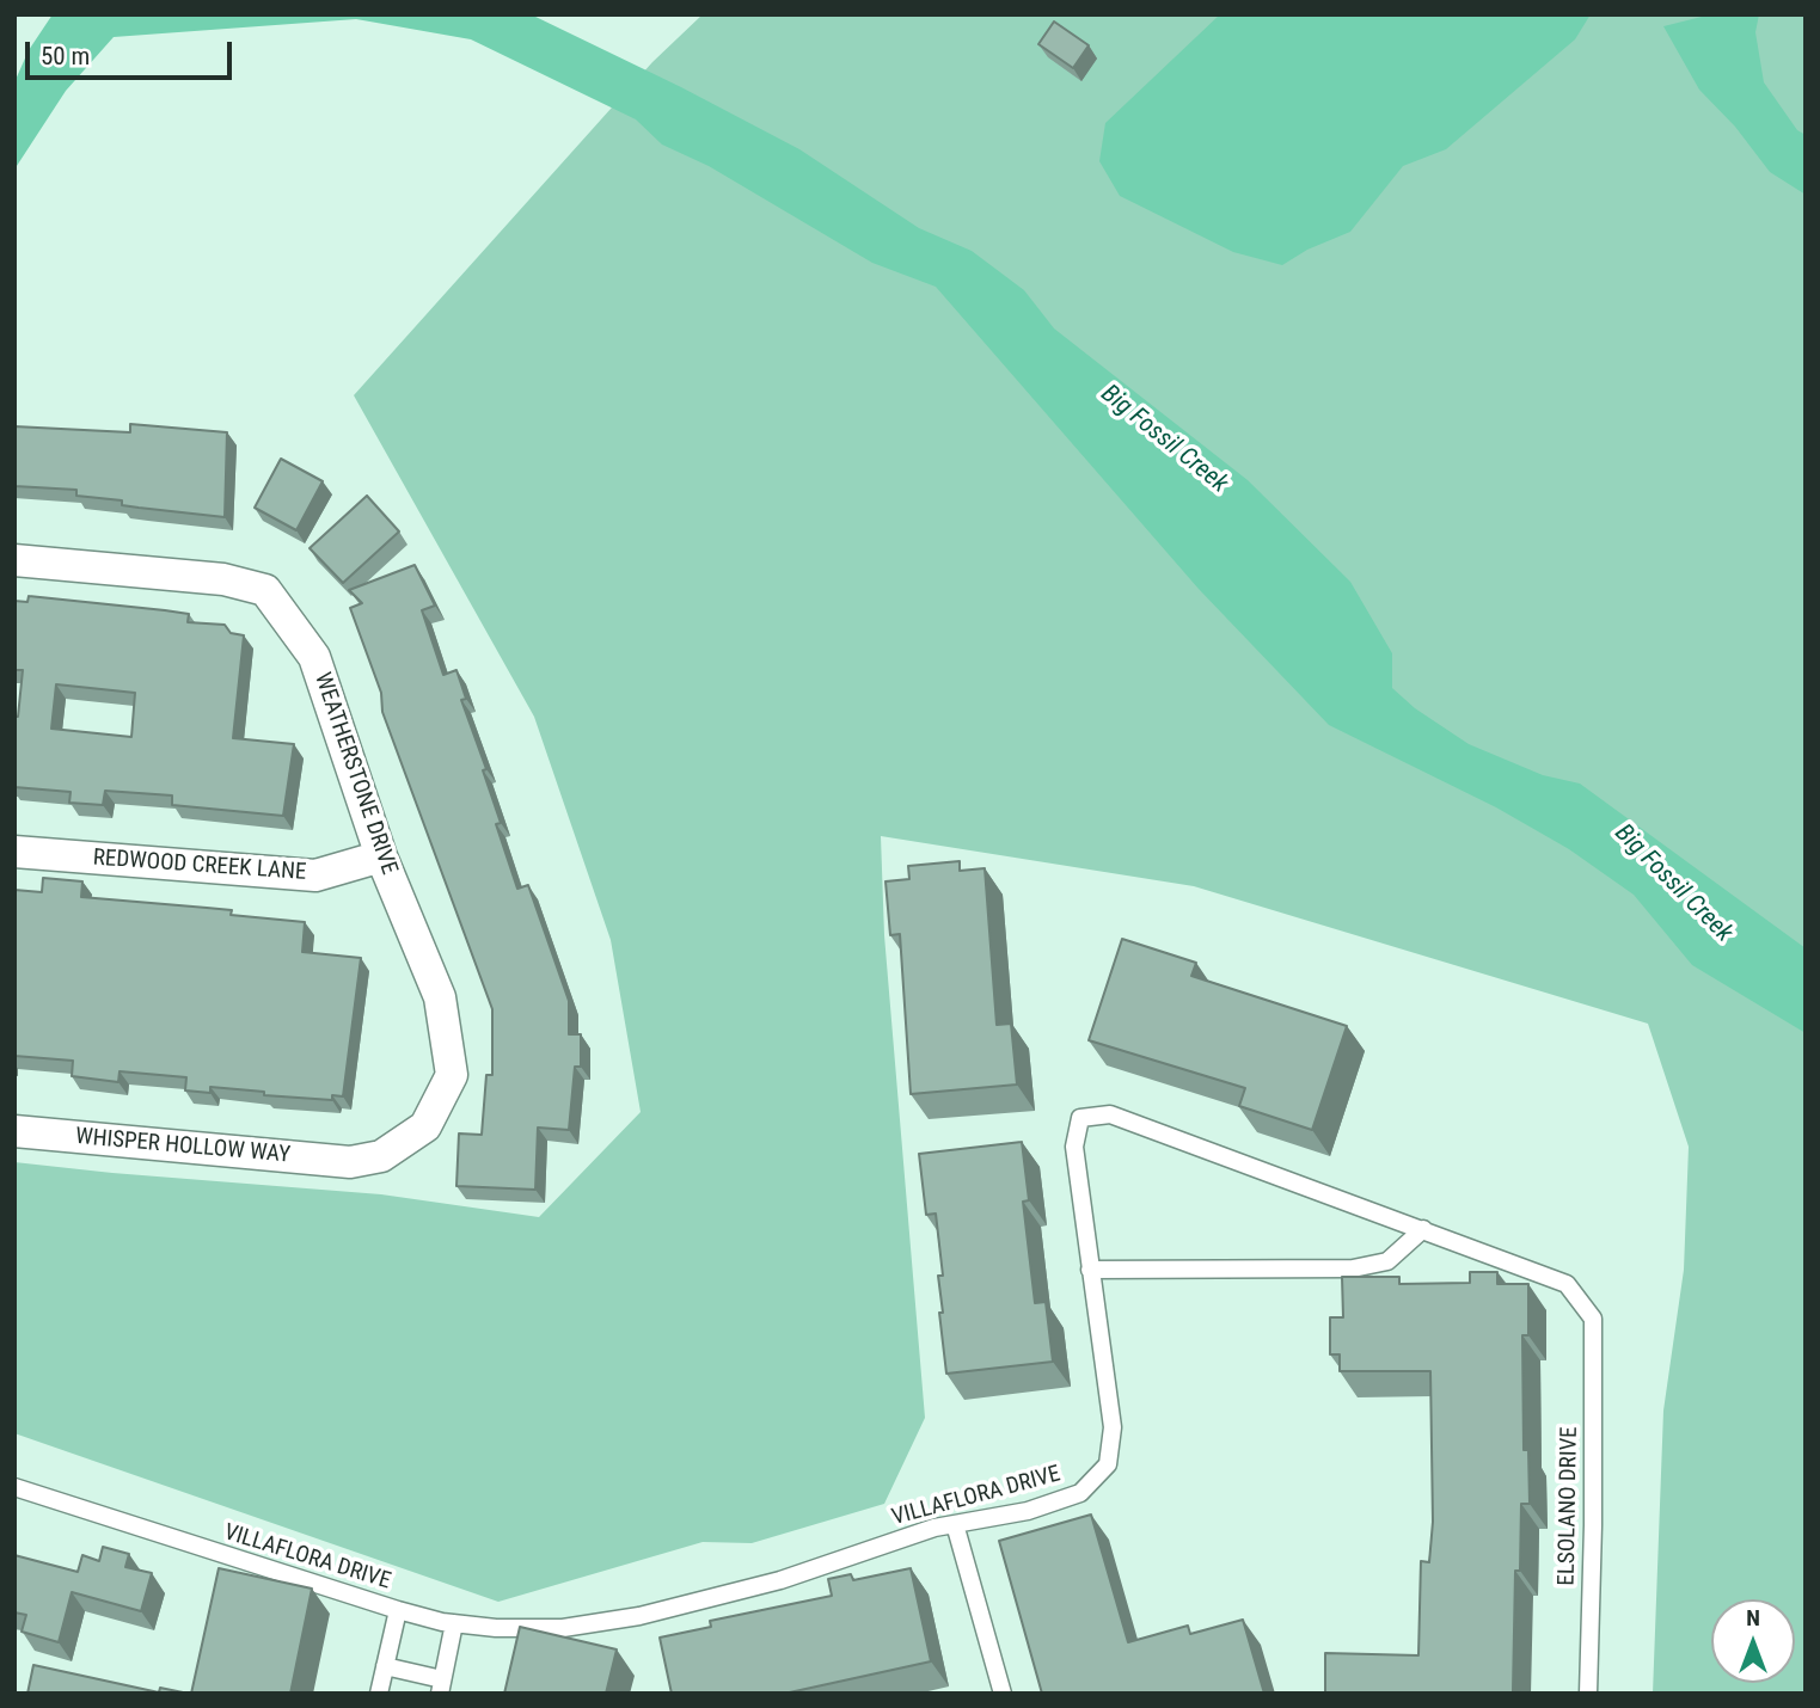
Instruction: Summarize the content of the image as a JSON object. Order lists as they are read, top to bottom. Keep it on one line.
{"streets":{"street":["WEATHERSTONE DRIVE","REDWOOD CREEK LANE","WHISPER HOLLOW WAY"],"lane":["VILLAFLORA DRIVE","ELSOLANO DRIVE"]},"crossings":[["WEATHERSTONE DRIVE","REDWOOD CREEK LANE"],["WEATHERSTONE DRIVE","WHISPER HOLLOW WAY"],["VILLAFLORA DRIVE","ELSOLANO DRIVE"]],"water":["Big Fossil Creek"],"scale_bar":"50 m","north":"top"}
